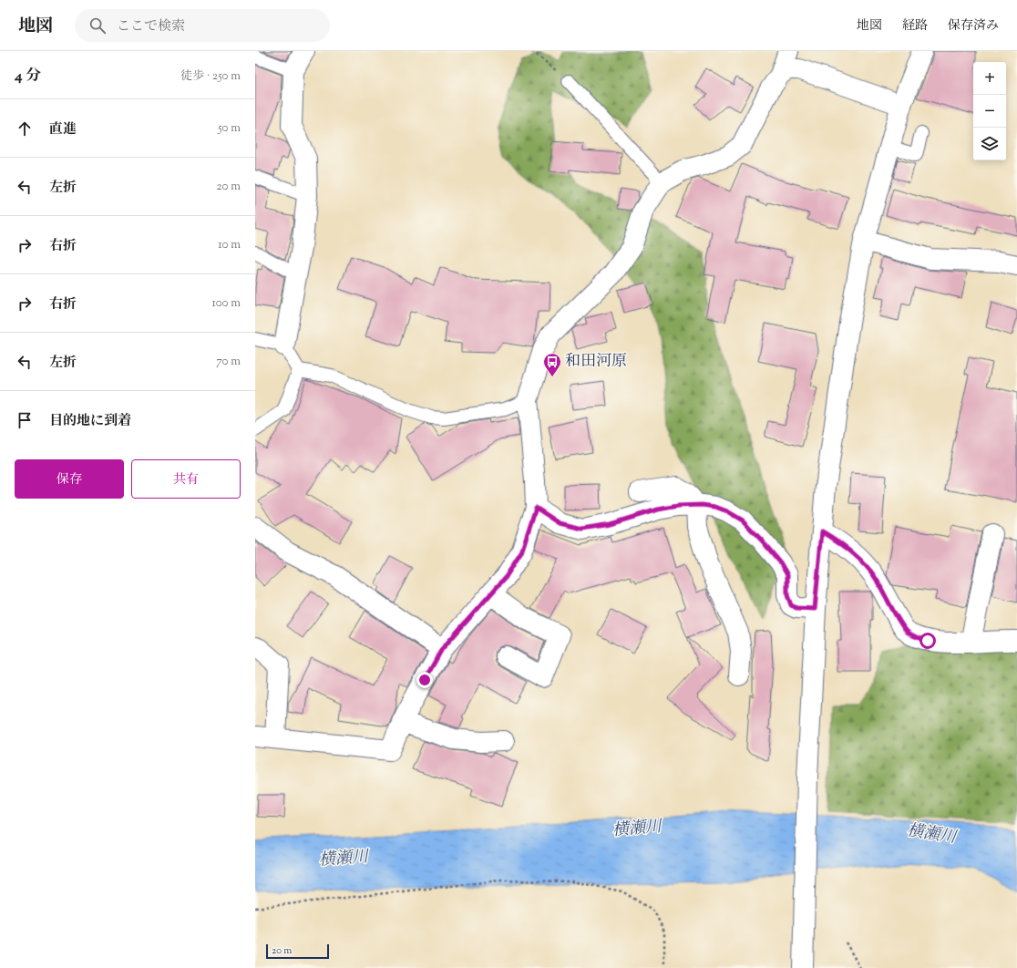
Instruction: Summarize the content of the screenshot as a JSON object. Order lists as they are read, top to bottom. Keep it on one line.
{"water":["横瀬川"],"places":{"bus stop":["和田河原"]},"scale_bar":"20 m","page":{"header":"地図","search":"ここで検索","nav":["地図","経路","保存済み"],"heading":["4 分","徒歩 · 250 m"],"map_buttons":["+","−"],"list":[["直進","50 m"],["左折","20 m"],["右折","10 m"],["右折","100 m"],["左折","70 m"],"目的地に到着"],"buttons":["保存","共有"],"scale":"20 m"}}
